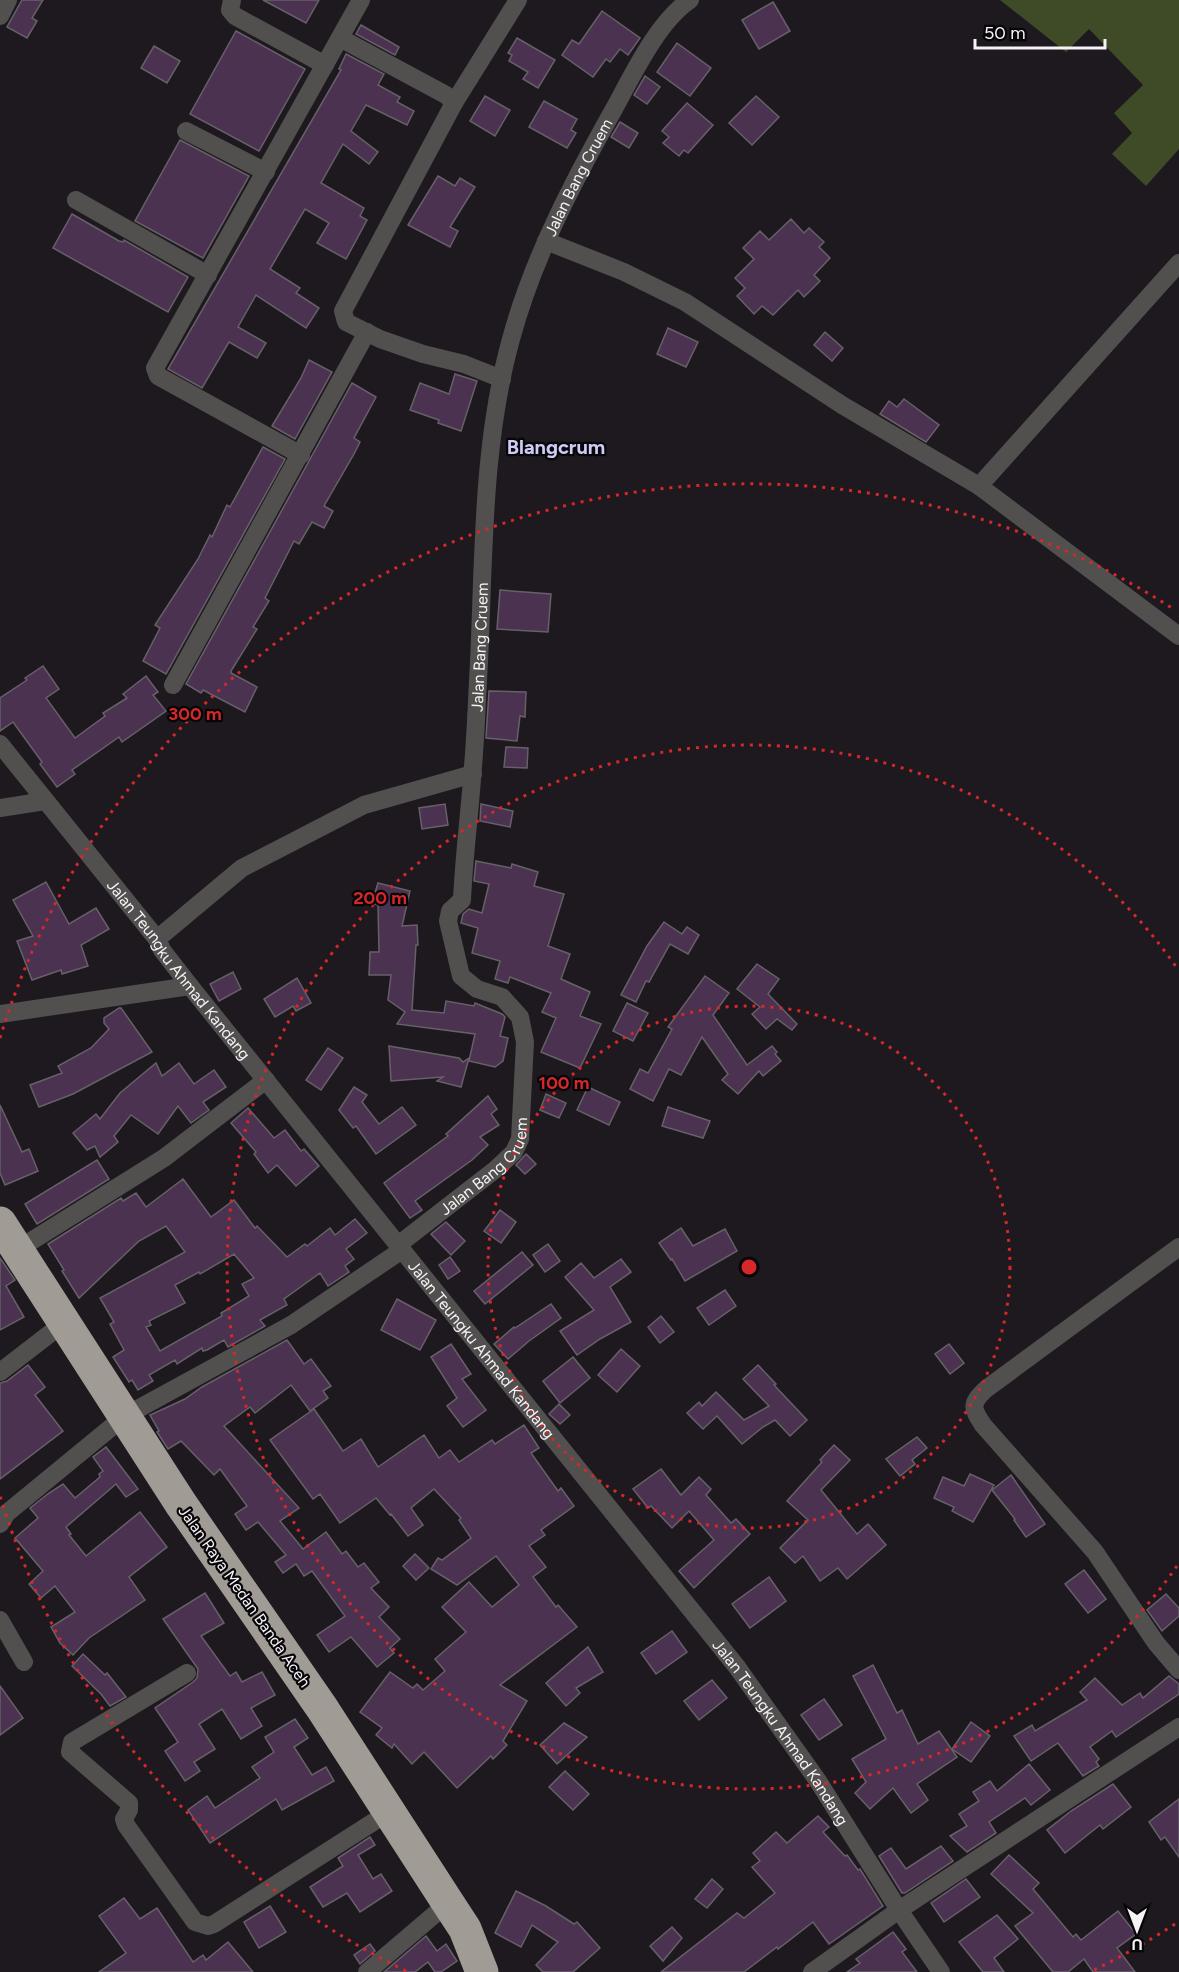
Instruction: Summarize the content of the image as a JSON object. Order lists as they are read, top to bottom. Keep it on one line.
{"streets":{"highway":["Jalan Raya Medan Banda Aceh"],"street":["Jalan Bang Cruem","Jalan Teungku Ahmad Kandang"]},"crossings":[["Jalan Bang Cruem","Jalan Teungku Ahmad Kandang"],["Jalan Bang Cruem","Jalan Raya Medan Banda Aceh"]],"districts":["Blangcrum"],"scale_bar":"50 m","north":"bottom","rings":["300 m","200 m","100 m"]}
